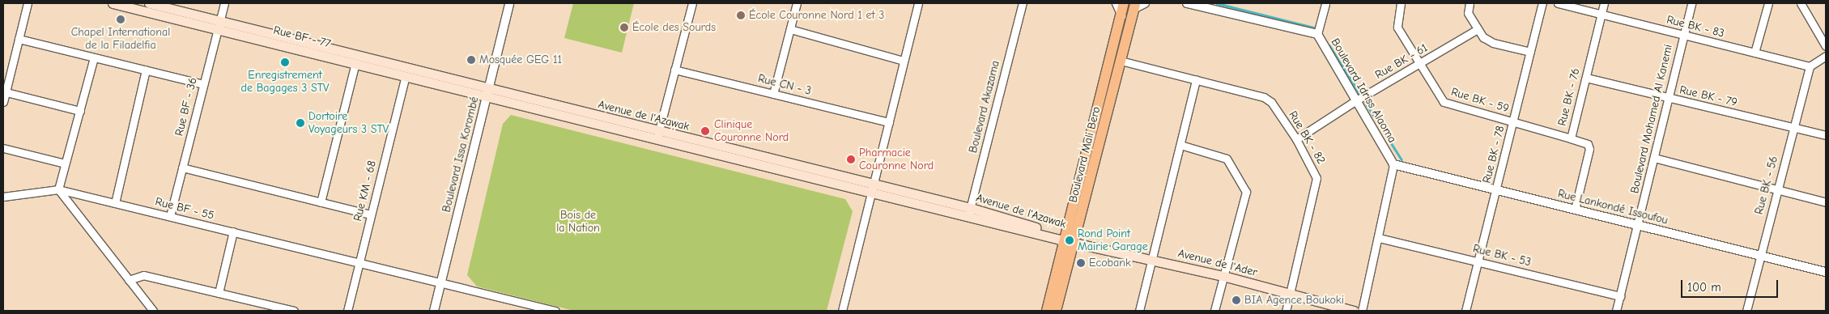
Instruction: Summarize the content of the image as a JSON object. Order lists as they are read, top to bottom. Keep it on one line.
{"streets":{"main road":["Rue BF - 77","Avenue de l'Azawak","Boulevard Mali Bero","Avenue de l'Ader"],"street":["Rue BK - 83","Rue BK - 61","Rue CN - 3","Boulevard Idriss Alaoma","Rue BK - 79","Rue BK - 76","Rue BK - 59","Rue BF - 36","Boulevard Akazama","Boulevard Mohamed Al Kanemi","Rue BK - 82","Boulevard Issa Korombé","Rue BK - 78","Rue BK - 56","Rue KM - 68","Rue Lankondé Issoufou","Rue BF - 55","Rue BK - 53"]},"crossings":[["Rue BK - 83","Rue BK - 76"],["Rue BK - 83","Boulevard Mohamed Al Kanemi"],["Rue BK - 83","Rue BK - 56"],["Rue BF - 77","Rue BF - 36"],["Rue BF - 77","Avenue de l'Azawak"],["Rue BF - 77","Boulevard Issa Korombé"],["Rue BF - 77","Rue KM - 68"],["Rue BK - 61","Boulevard Idriss Alaoma"],["Rue BK - 61","Rue BK - 59"],["Rue BK - 61","Rue BK - 82"],["Boulevard Idriss Alaoma","Rue Lankondé Issoufou"],["Rue BK - 79","Rue BK - 76"],["Rue BK - 79","Boulevard Mohamed Al Kanemi"],["Rue BK - 79","Rue BK - 56"],["Rue BK - 76","Rue BK - 59"],["Rue BK - 76","Rue Lankondé Issoufou"],["Rue BK - 59","Rue BK - 78"],["Rue BF - 36","Rue BF - 55"],["Boulevard Akazama","Avenue de l'Azawak"],["Avenue de l'Azawak","Boulevard Issa Korombé"],["Avenue de l'Azawak","Boulevard Mali Bero"],["Avenue de l'Azawak","Avenue de l'Ader"],["Boulevard Mohamed Al Kanemi","Rue Lankondé Issoufou"],["Boulevard Mohamed Al Kanemi","Rue BK - 53"],["Rue BK - 82","Boulevard Mali Bero"],["Rue BK - 82","Avenue de l'Ader"],["Boulevard Issa Korombé","Rue BF - 55"],["Boulevard Mali Bero","Avenue de l'Ader"],["Rue BK - 78","Rue Lankondé Issoufou"],["Rue BK - 78","Rue BK - 53"],["Rue BK - 56","Rue Lankondé Issoufou"],["Rue KM - 68","Rue BF - 55"]],"parks":["Bois de la Nation"],"places":["École Couronne Nord 1 et 3","Chapel International de la Filadelfia","École des Sourds","Mosquée GEG 11","Enregistrement de Bagages 3 STV","Dortoire Voyageurs 3 STV","Clinique Couronne Nord","Pharmacie Couronne Nord","Rond Point Mairie Garage","Ecobank","BIA Agence Boukoki"],"scale_bar":"100 m"}
